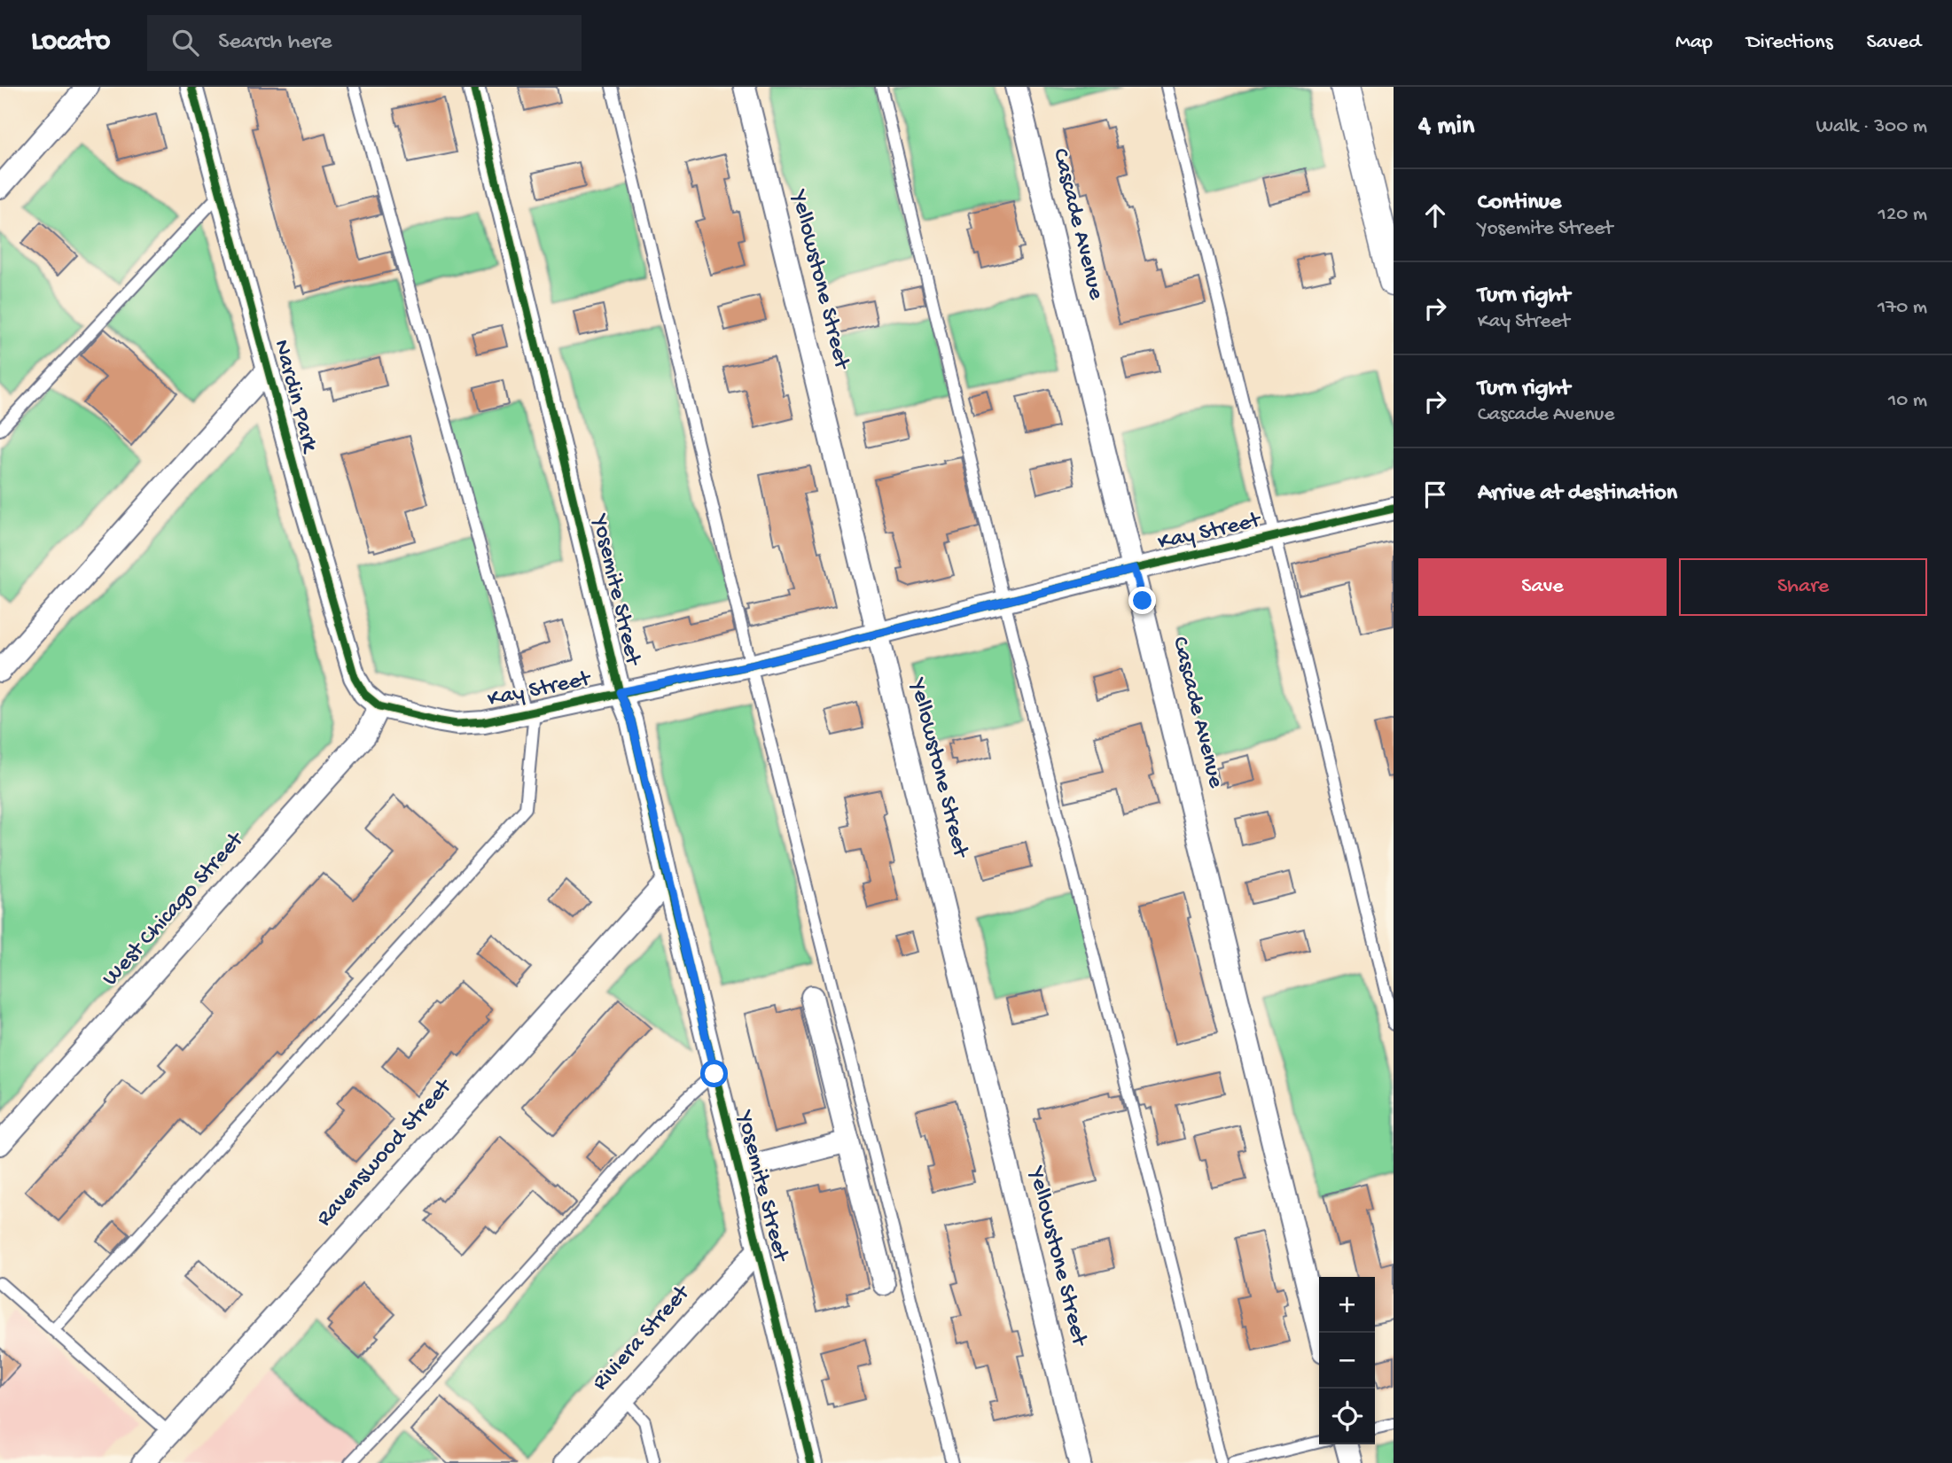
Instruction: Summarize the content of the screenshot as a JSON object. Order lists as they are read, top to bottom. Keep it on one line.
{"streets":{"street":["Cascade Avenue","Yellowstone Street","Nardin Park","Kay Street","Yosemite Street","West Chicago Street","Ravenswood Street","Riviera Street"]},"crossings":[["Cascade Avenue","Kay Street"],["Yellowstone Street","Kay Street"],["Nardin Park","Kay Street"],["Nardin Park","West Chicago Street"],["Kay Street","Yosemite Street"],["Kay Street","West Chicago Street"],["Yosemite Street","Ravenswood Street"],["Yosemite Street","Riviera Street"]],"page":{"header":"Locato","search":"Search here","nav":["Map","Directions","Saved"],"heading":["4 min","Walk · 300 m"],"list":[["Continue","Yosemite Street","120 m"],["Turn right","Kay Street","170 m"],["Turn right","Cascade Avenue","10 m"],"Arrive at destination"],"buttons":["Save","Share"],"map_buttons":["+","−"]}}
